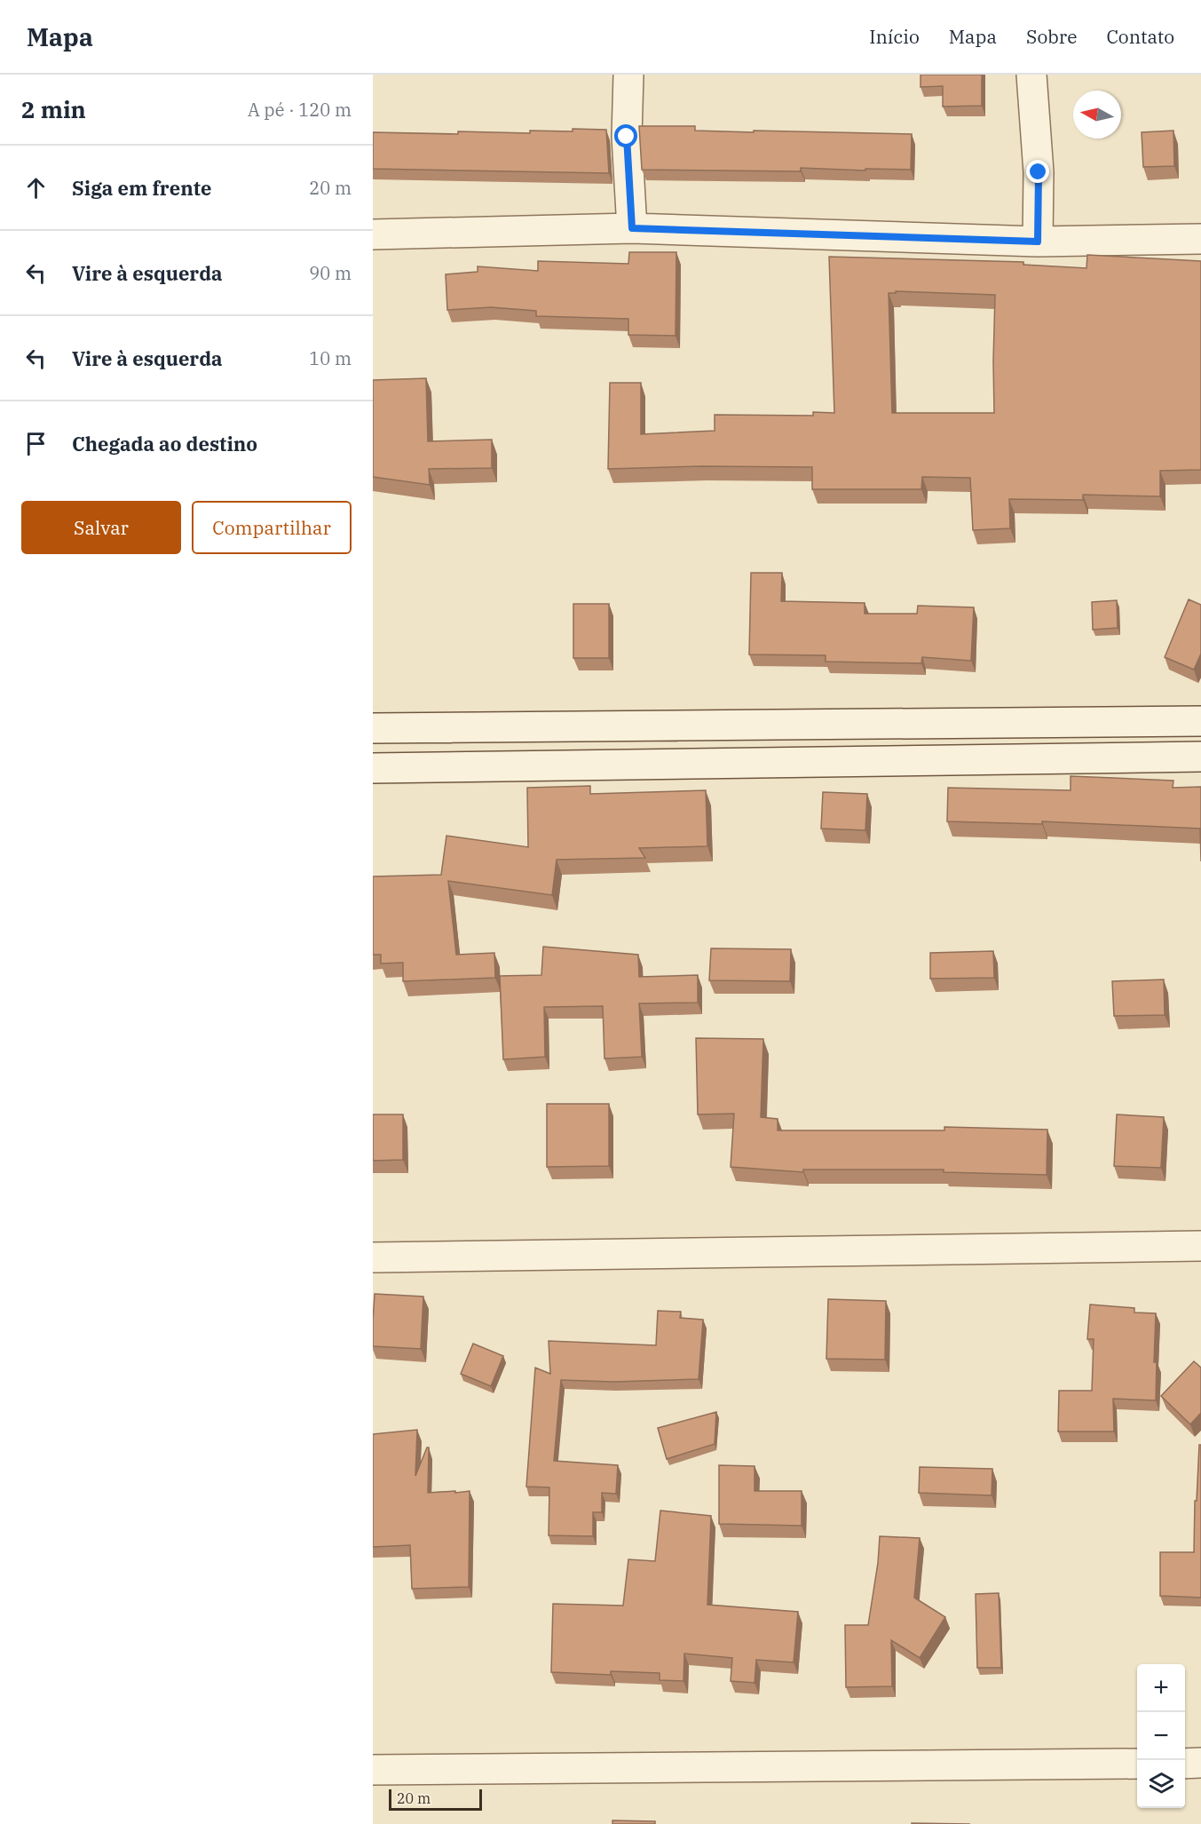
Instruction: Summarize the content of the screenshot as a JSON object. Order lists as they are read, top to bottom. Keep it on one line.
{"scale_bar":"20 m","north":"left","page":{"header":"Mapa","nav":["Início","Mapa","Sobre","Contato"],"heading":["2 min","A pé · 120 m"],"list":[["Siga em frente","20 m"],["Vire à esquerda","90 m"],["Vire à esquerda","10 m"],"Chegada ao destino"],"buttons":["Salvar","Compartilhar"],"map_buttons":["+","−"],"scale":"20 m"}}
